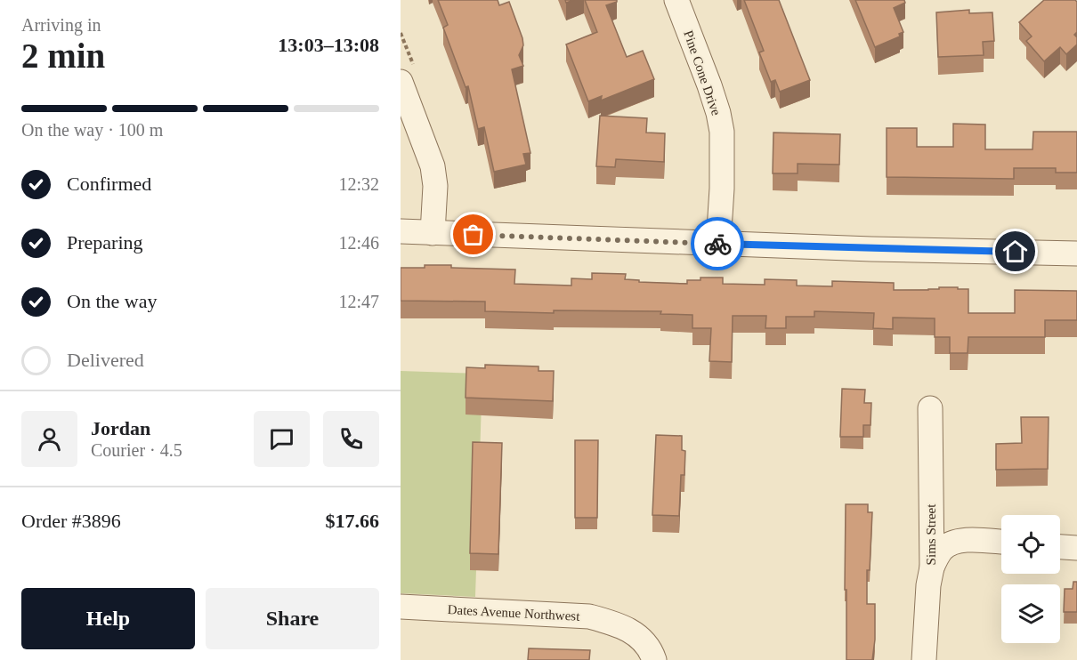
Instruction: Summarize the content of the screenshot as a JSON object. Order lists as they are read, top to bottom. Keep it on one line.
{"streets":{"street":["Pine Cone Drive","Sims Street","Dates Avenue Northwest"]},"page":{"heading":["2 min","Arriving in","13:03–13:08"],"panel":["Jordan","Courier · 4.5","Order #3896","$17.66"],"bar":"On the way · 100 m","list":[["Confirmed","12:32"],["Preparing","12:46"],["On the way","12:47"],"Delivered"],"buttons":["Help","Share"]}}
